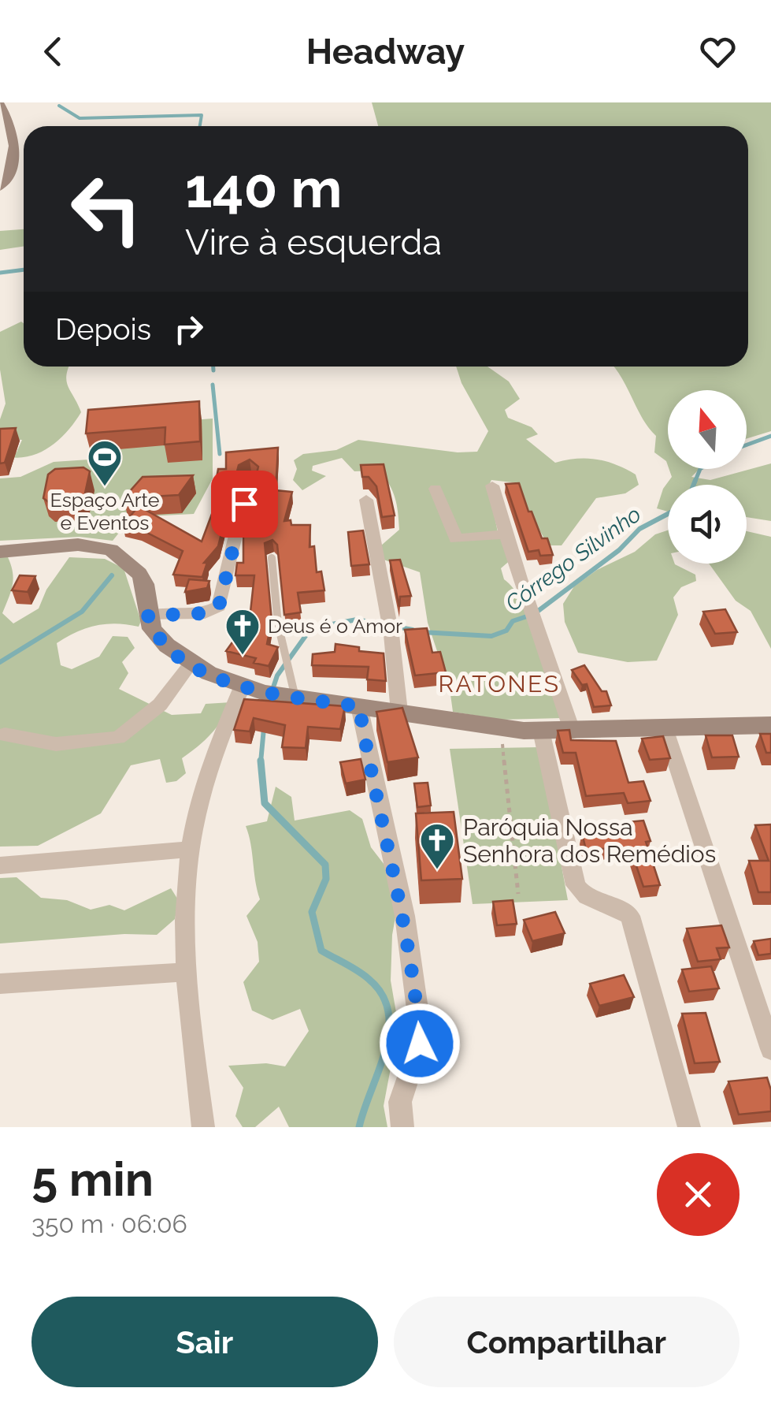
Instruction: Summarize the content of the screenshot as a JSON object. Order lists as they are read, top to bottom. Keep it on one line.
{"districts":["RATONES"],"water":["Córrego Silvinho"],"places":{"sports":["Espaço Arte e Eventos"],"church":["Deus é o Amor","Paróquia Nossa Senhora dos Remédios"]},"north":"top","page":{"header":"Headway","turn":["140 m","Vire à esquerda"],"then":"Depois","heading":["5 min","350 m · 06:06"],"buttons":["Sair","Compartilhar"]}}
